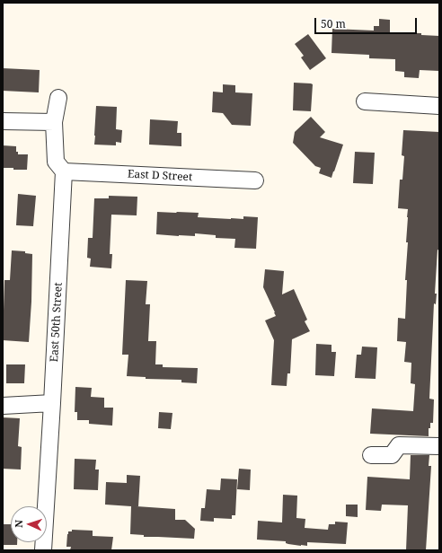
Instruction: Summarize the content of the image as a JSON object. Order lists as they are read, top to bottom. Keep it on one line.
{"streets":{"street":["East D Street","East 50th Street"]},"crossings":[["East D Street","East 50th Street"]],"scale_bar":"50 m","north":"left"}
